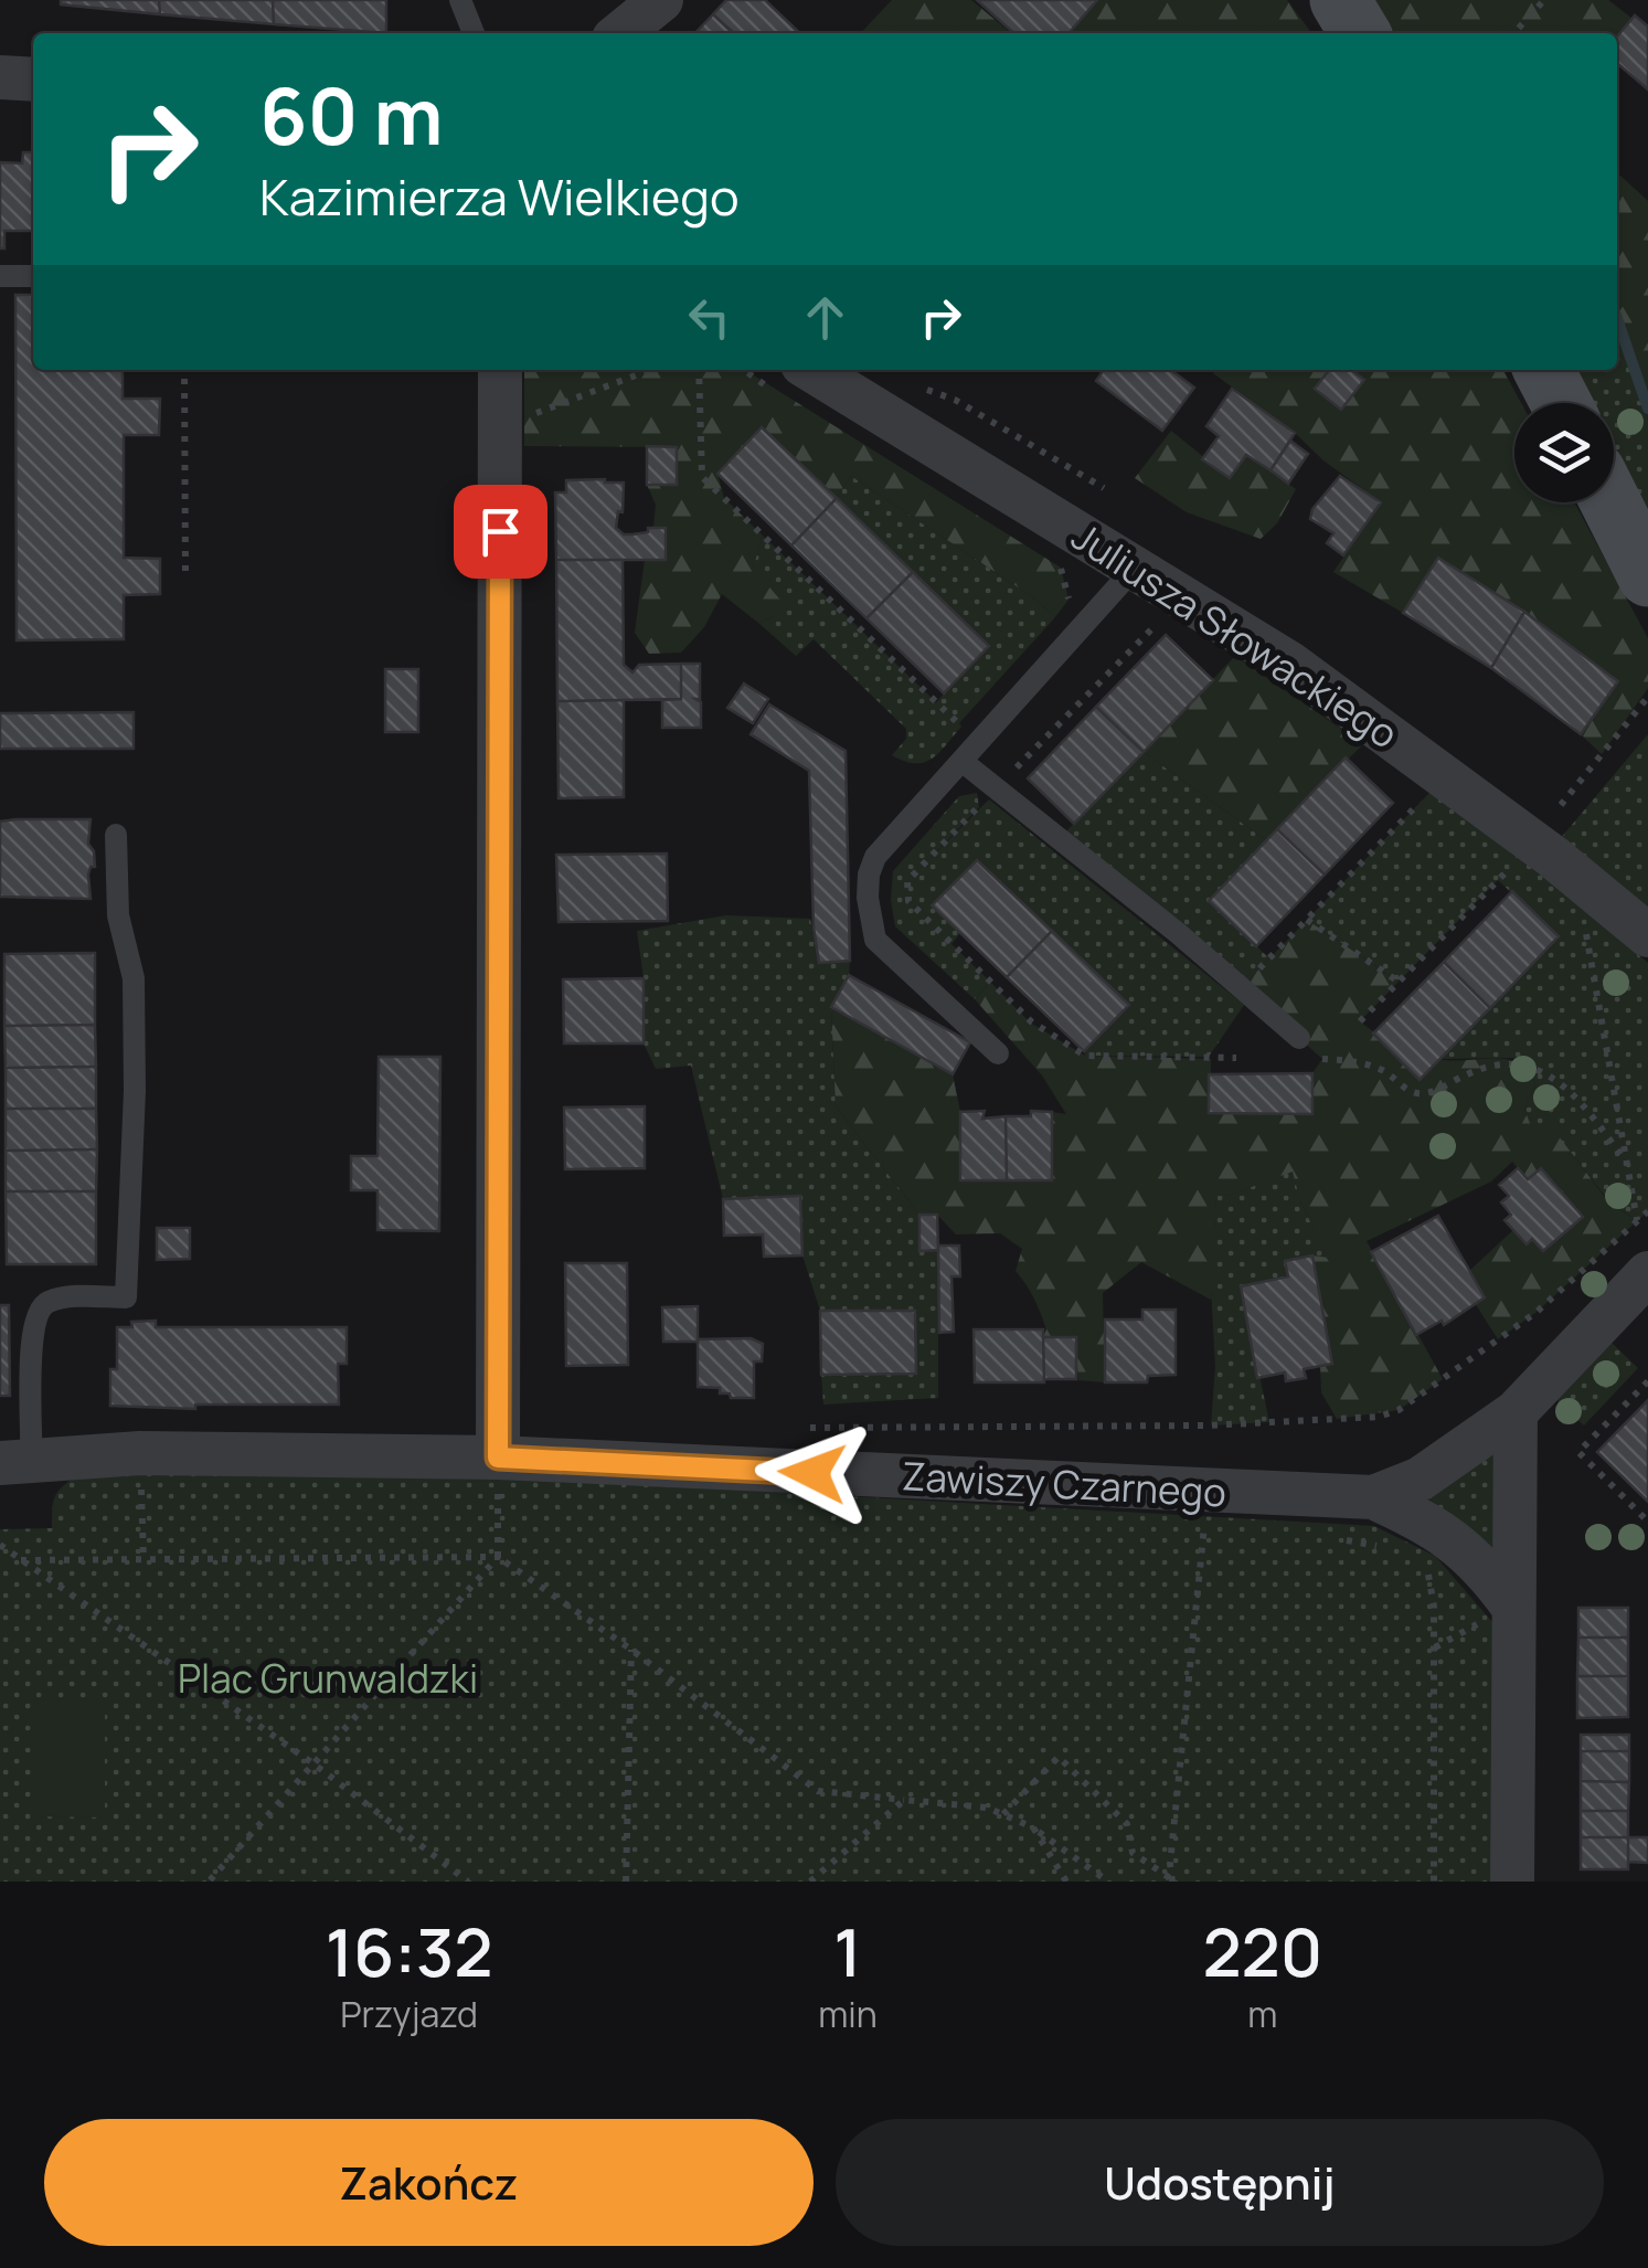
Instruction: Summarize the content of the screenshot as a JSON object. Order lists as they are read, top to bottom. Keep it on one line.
{"streets":{"street":["Juliusza Słowackiego","Zawiszy Czarnego"]},"parks":["Plac Grunwaldzki"],"page":{"turn":["60 m","Kazimierza Wielkiego"],"eta":["16:32","Przyjazd","1","min","220","m"],"buttons":["Zakończ","Udostępnij"]}}
